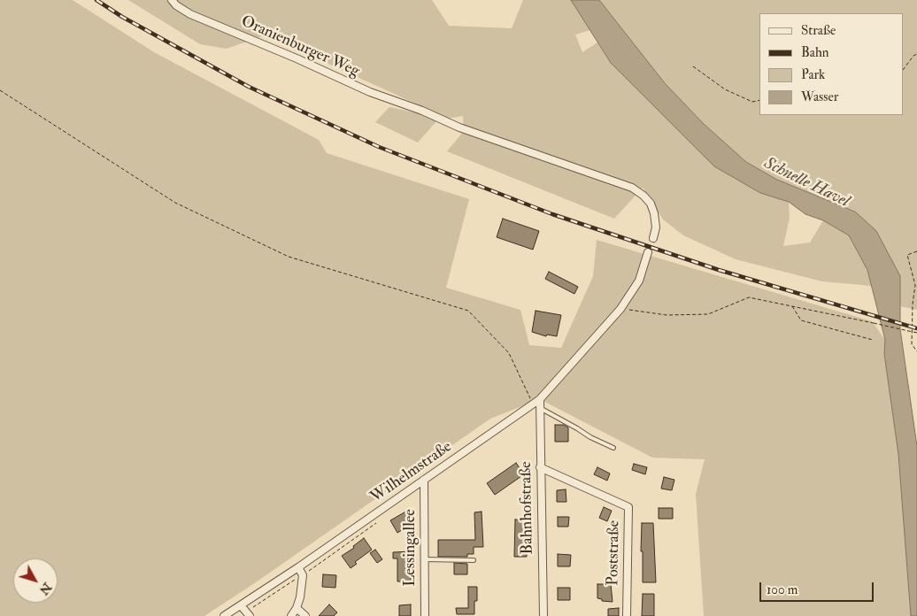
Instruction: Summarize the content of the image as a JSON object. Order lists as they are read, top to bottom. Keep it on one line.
{"streets":{"street":["Oranienburger Weg","Wilhelmstraße","Bahnhofstraße","Lessingallee","Poststraße"]},"crossings":[["Wilhelmstraße","Bahnhofstraße"],["Wilhelmstraße","Lessingallee"],["Bahnhofstraße","Poststraße"]],"water":["Schnelle Havel"],"legend":["Straße","Bahn","Park","Wasser"],"scale_bar":"100 m","north":"bottom right"}
